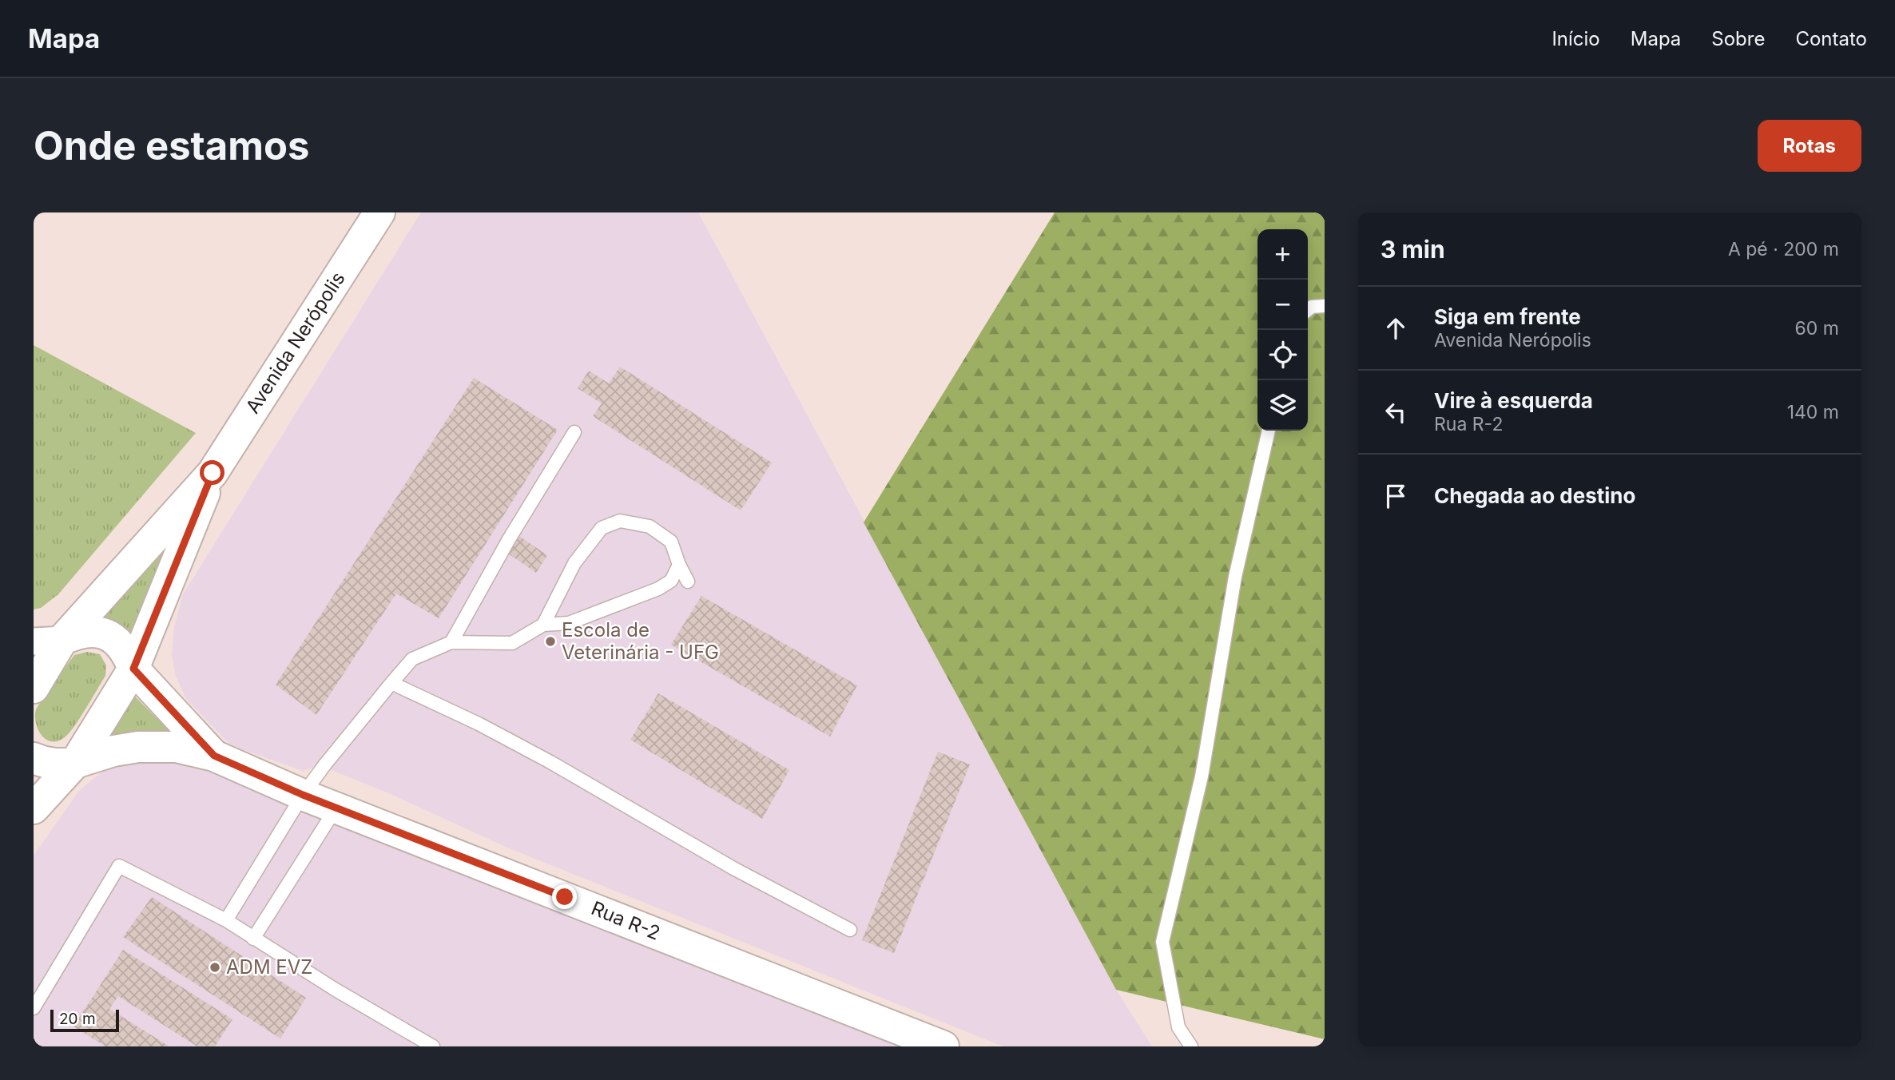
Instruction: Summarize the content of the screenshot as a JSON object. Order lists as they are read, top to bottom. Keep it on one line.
{"streets":{"main road":["Avenida Nerópolis","Rua R-2"]},"crossings":[["Avenida Nerópolis","Rua R-2"]],"places":["Escola de Veterinária - UFG","ADM EVZ"],"scale_bar":"20 m","page":{"header":"Mapa","nav":["Início","Mapa","Sobre","Contato"],"buttons":"Rotas","title":"Onde estamos","heading":["3 min","A pé · 200 m"],"map_buttons":["+","−"],"list":[["Siga em frente","Avenida Nerópolis","60 m"],["Vire à esquerda","Rua R-2","140 m"],"Chegada ao destino"],"scale":"20 m"}}
